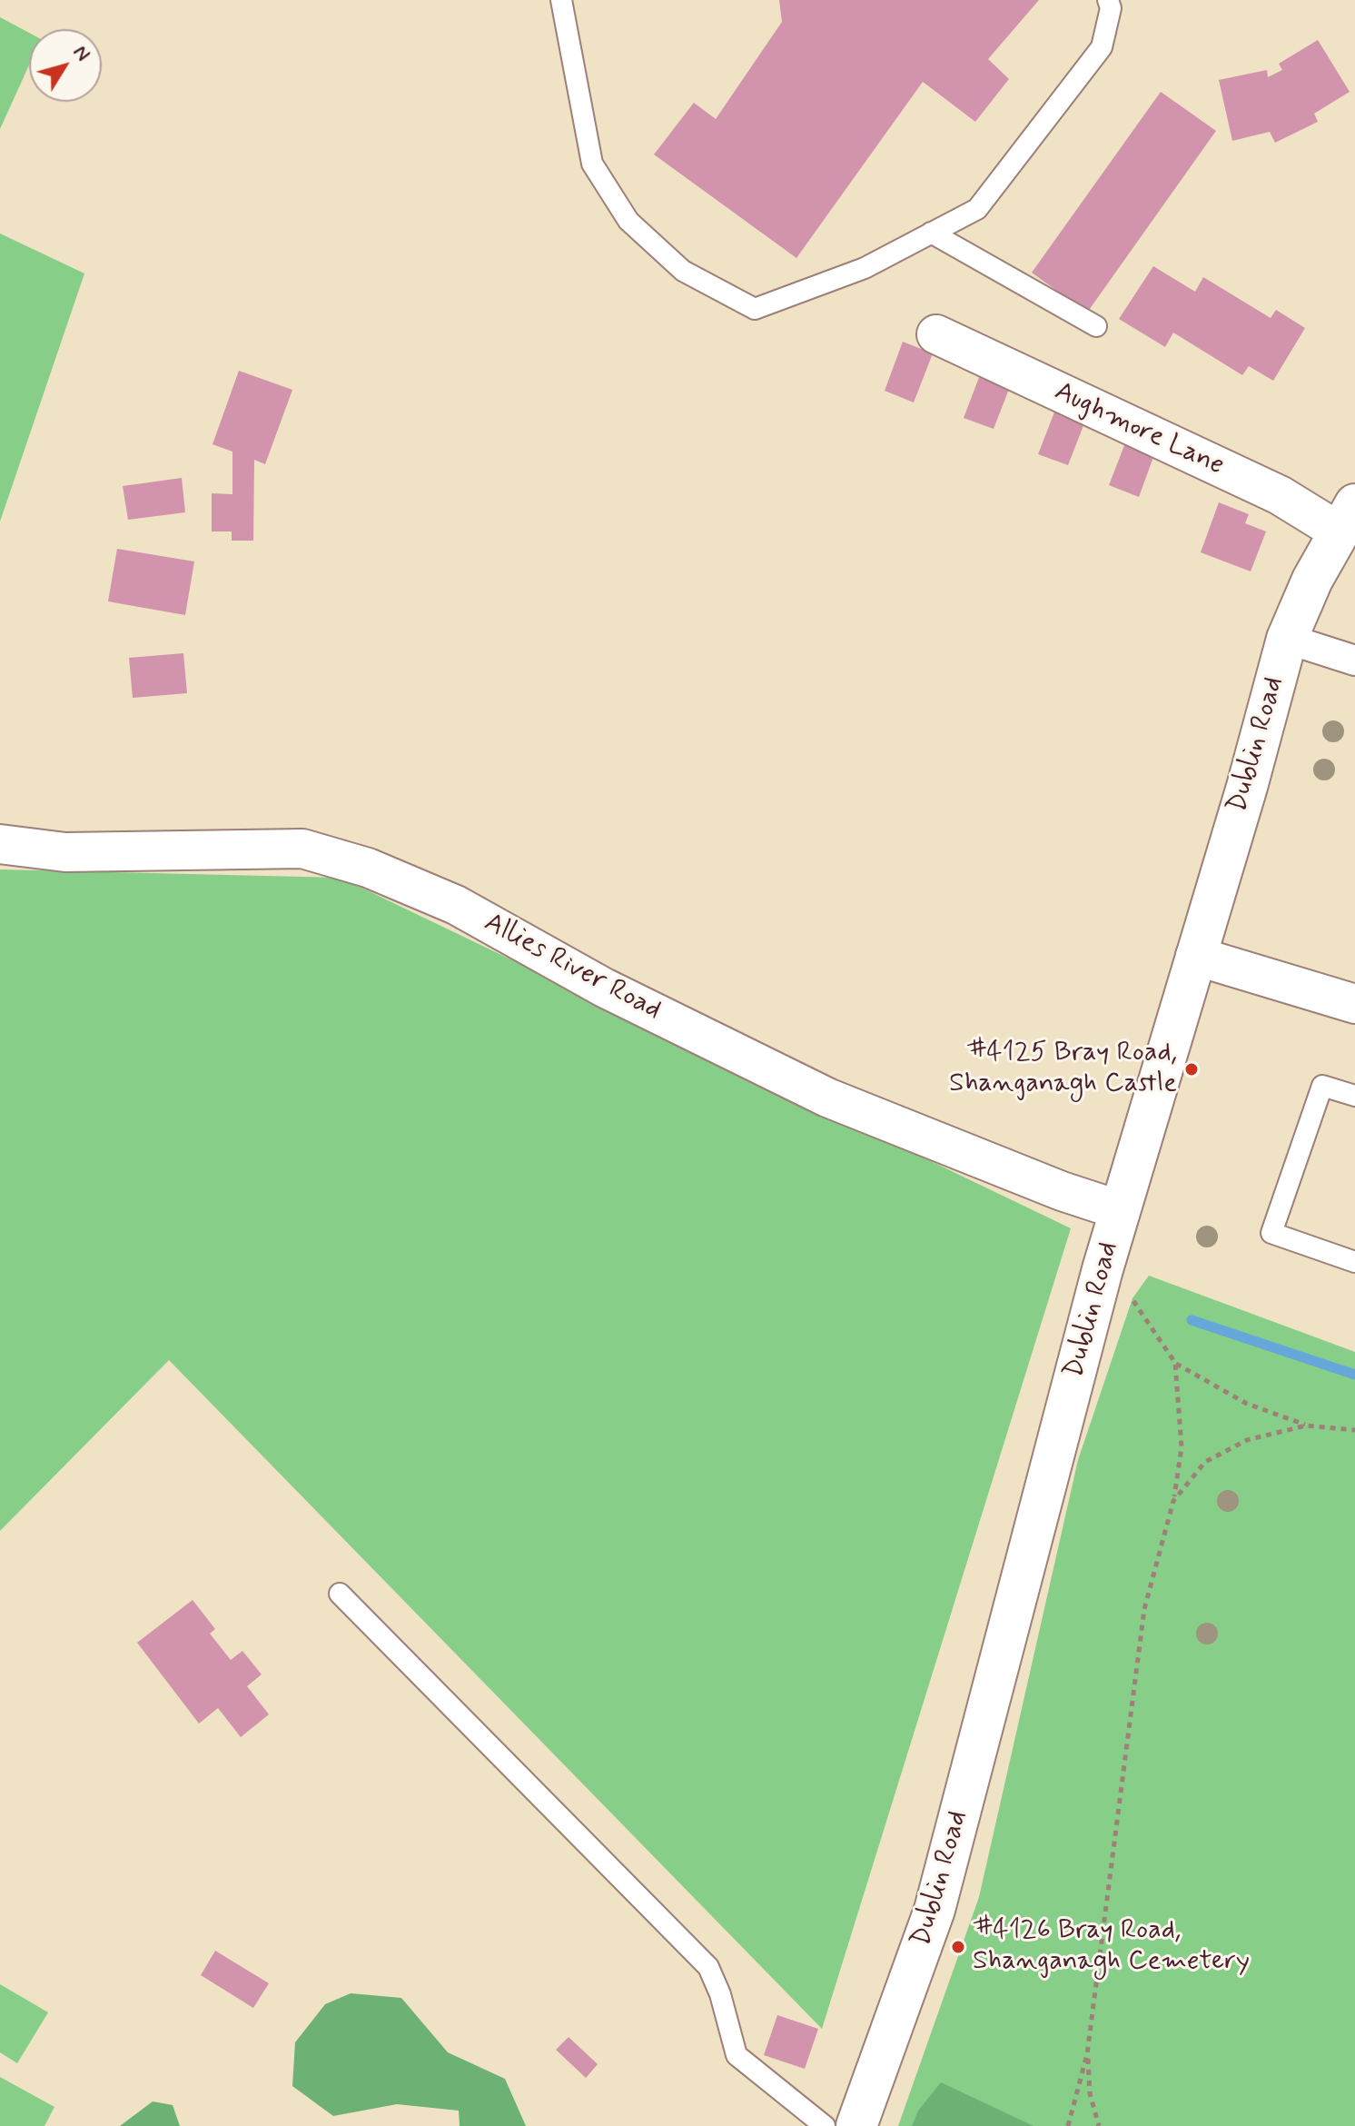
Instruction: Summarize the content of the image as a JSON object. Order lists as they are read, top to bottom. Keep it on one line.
{"streets":{"main road":["Dublin Road"],"street":["Aughmore Lane","Allies River Road"]},"crossings":[["Aughmore Lane","Dublin Road"],["Dublin Road","Allies River Road"]],"places":["#4125 Bray Road, Shanganagh Castle","#4126 Bray Road, Shanganagh Cemetery"],"north":"top right"}
